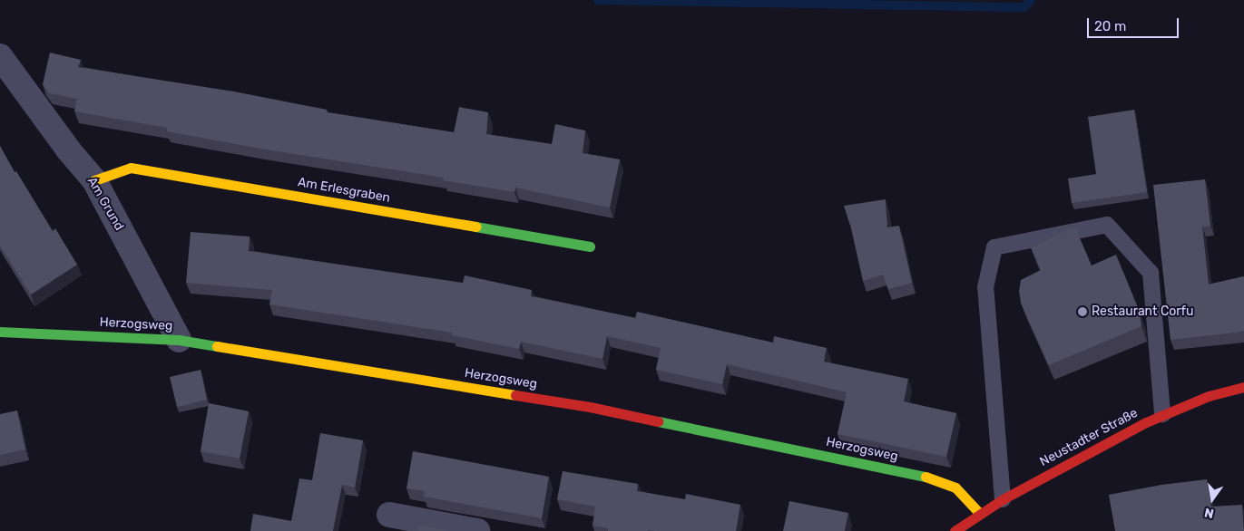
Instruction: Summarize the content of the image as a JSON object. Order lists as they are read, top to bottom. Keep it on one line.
{"streets":{"street":["Am Erlesgraben","Am Grund","Herzogsweg","Neustadter Straße"]},"crossings":[["Am Erlesgraben","Am Grund"],["Am Grund","Herzogsweg"],["Herzogsweg","Neustadter Straße"]],"places":["Restaurant Corfu"],"scale_bar":"20 m","north":"bottom"}
